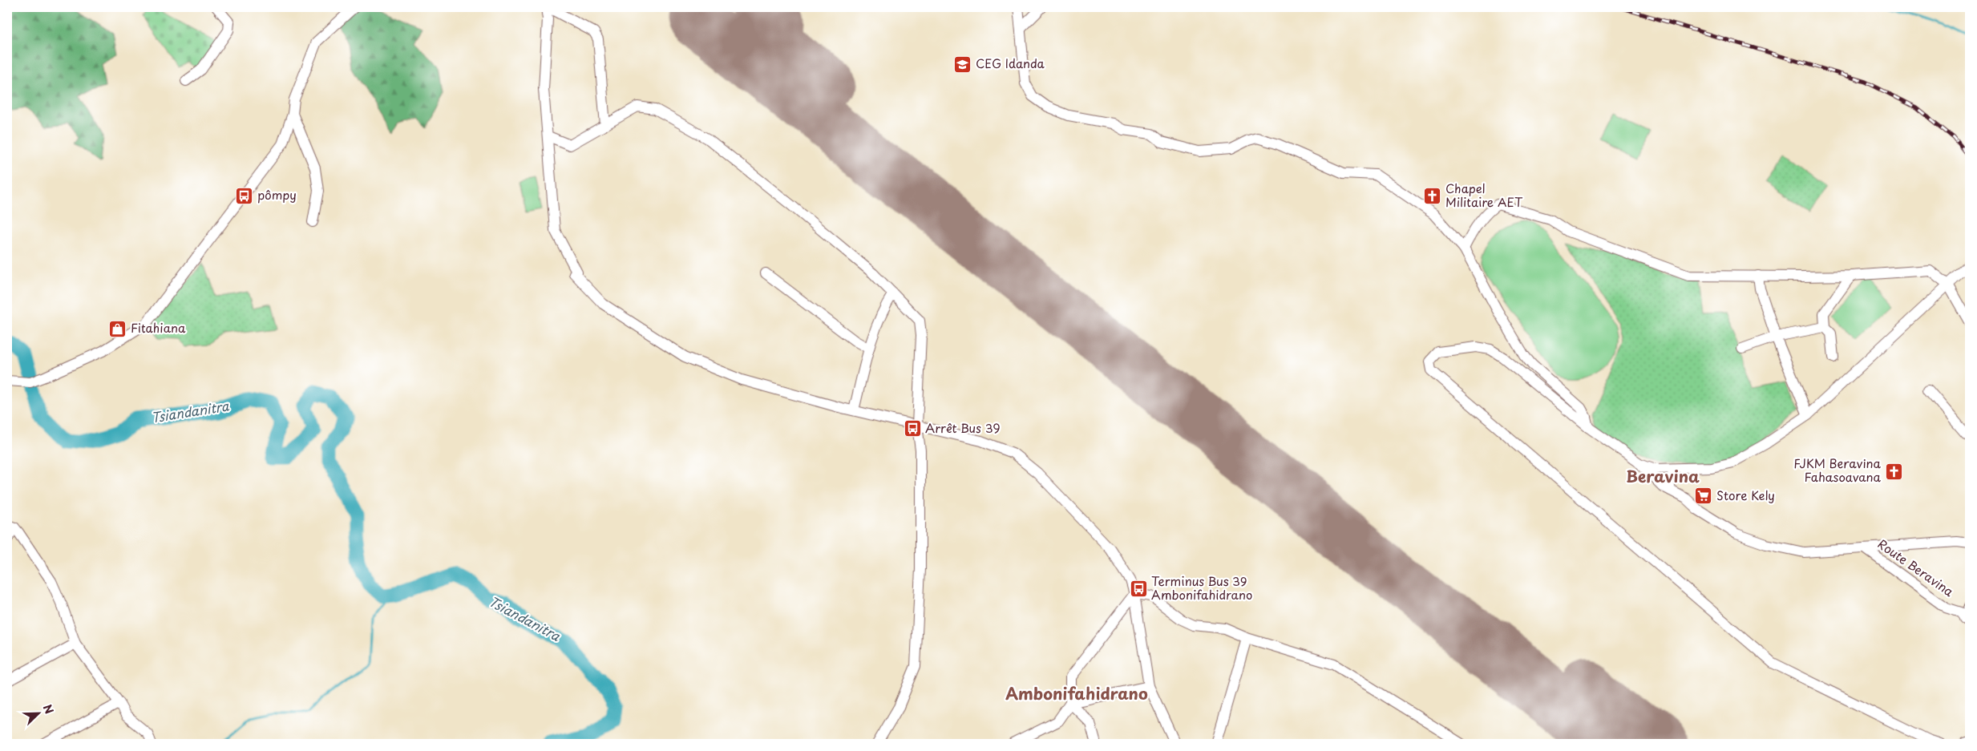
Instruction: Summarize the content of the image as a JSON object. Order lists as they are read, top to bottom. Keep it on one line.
{"streets":{"street":["Route Beravina"]},"districts":["Beravina","Ambonifahidrano"],"water":["Tsiandanitra"],"places":{"school or university":["CEG Idanda"],"bus stop":["pômpy","Arrêt Bus 39","Terminus Bus 39 Ambonifahidrano"],"church":["Chapel Militaire AET","FJKM Beravina Fahasoavana"],"shop":["Fitahiana"],"supermarket":["Store Kely"]},"north":"top right"}
